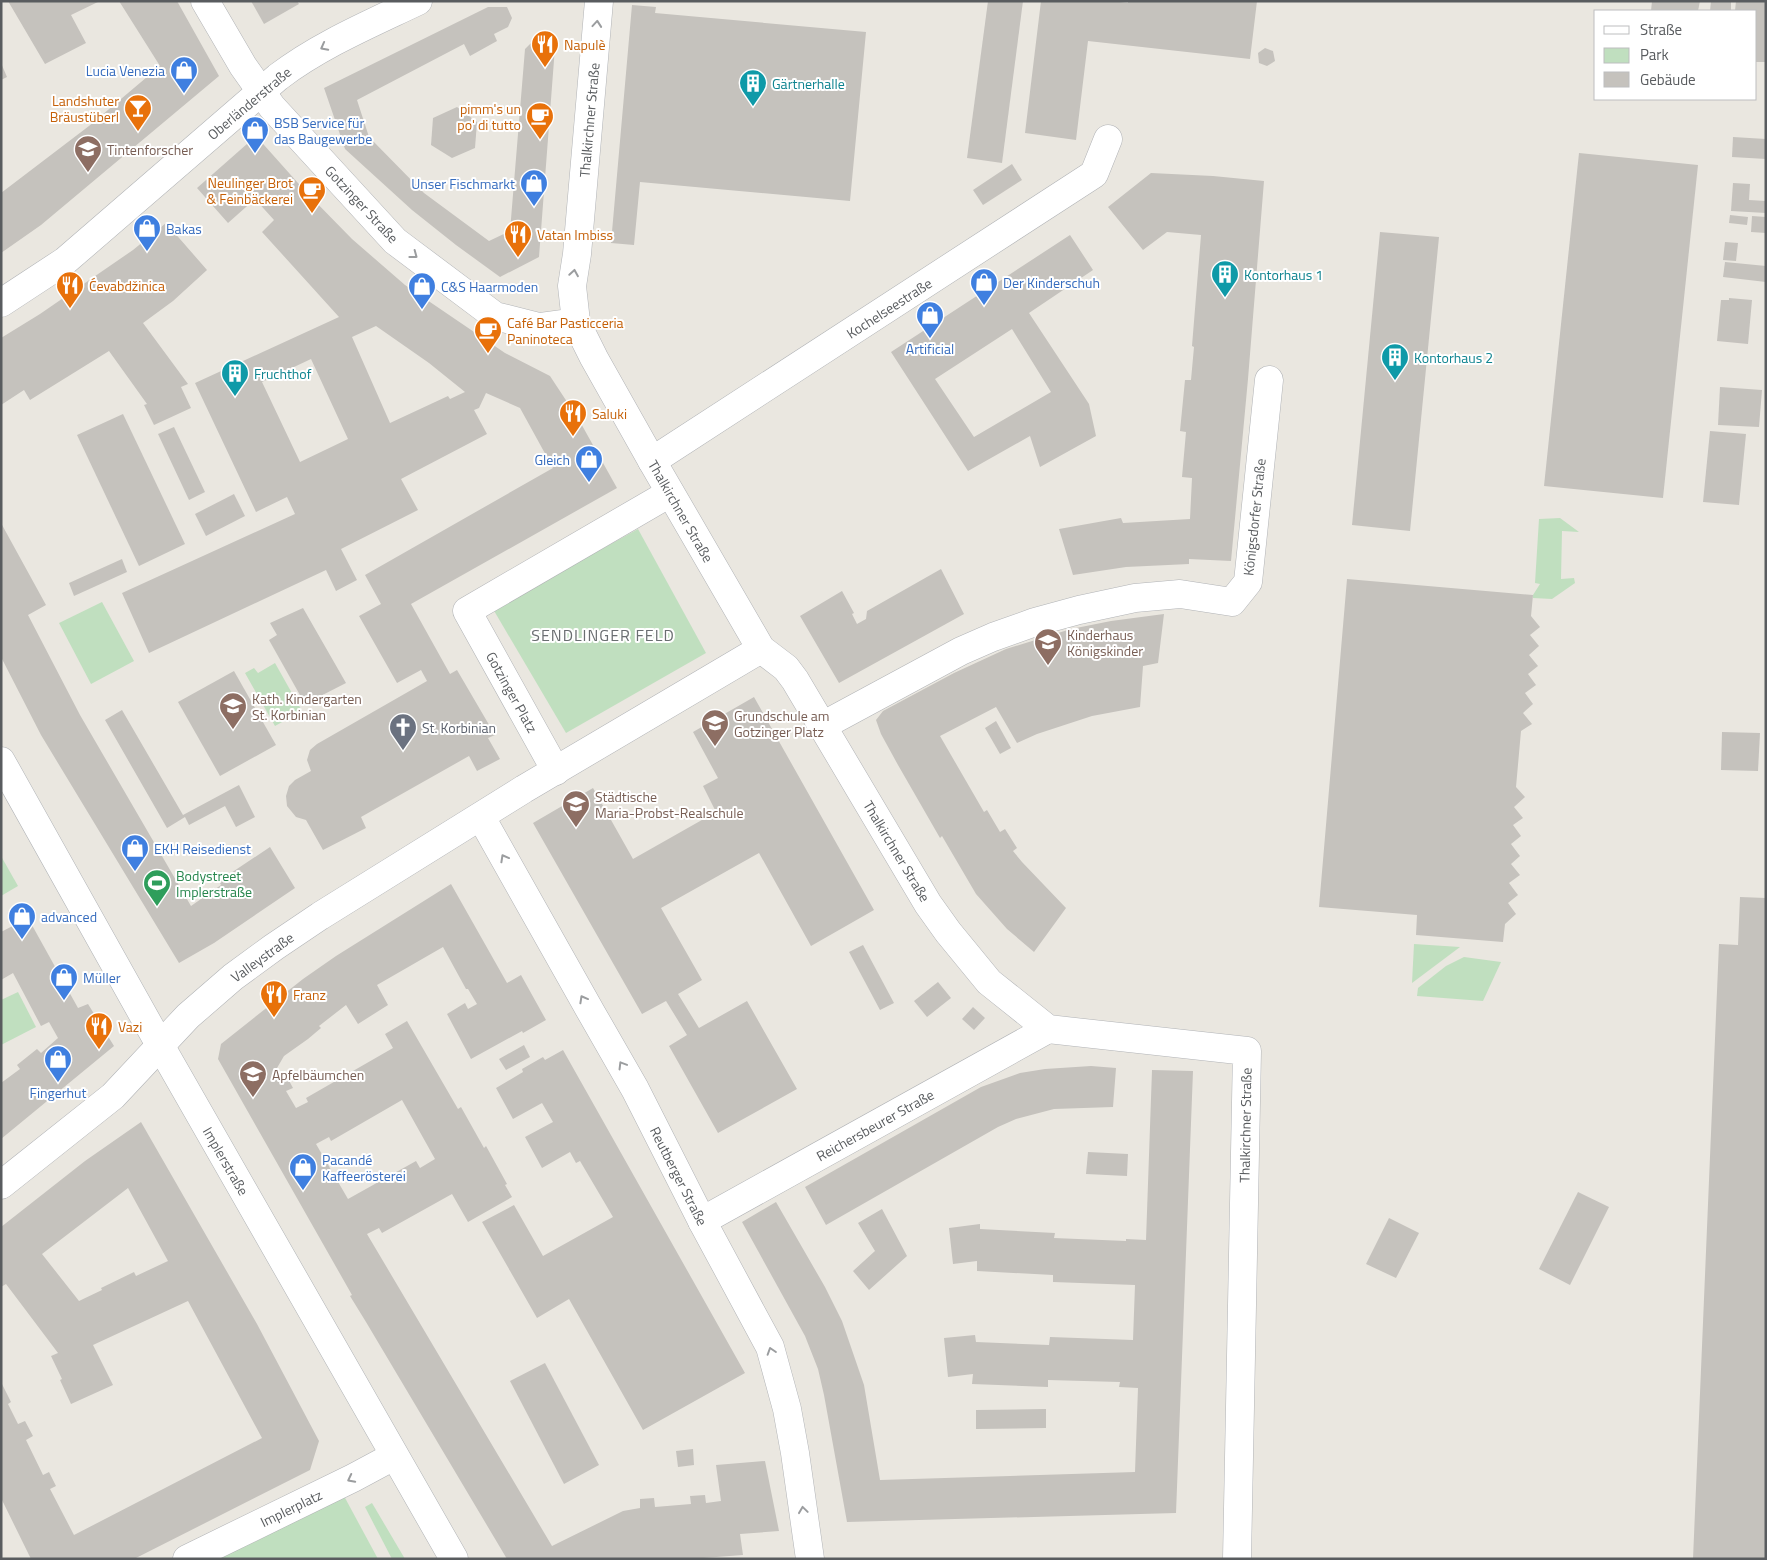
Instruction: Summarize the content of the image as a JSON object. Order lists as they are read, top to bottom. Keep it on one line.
{"streets":{"street":["Oberländerstraße","Thalkirchner Straße","Gotzinger Straße","Kochelseestraße","Königsdorfer Straße","Gotzinger Platz","Valleystraße","Reichersbeurer Straße","Implerstraße","Reutberger Straße","Implerplatz"]},"crossings":[["Oberländerstraße","Gotzinger Straße"],["Thalkirchner Straße","Gotzinger Straße"],["Thalkirchner Straße","Kochelseestraße"],["Thalkirchner Straße","Königsdorfer Straße"],["Thalkirchner Straße","Gotzinger Platz"],["Thalkirchner Straße","Reichersbeurer Straße"],["Gotzinger Platz","Valleystraße"],["Valleystraße","Implerstraße"],["Valleystraße","Reutberger Straße"],["Reichersbeurer Straße","Reutberger Straße"],["Implerstraße","Implerplatz"]],"one_way":["Oberländerstraße","Gotzinger Straße","Reutberger Straße","Implerplatz"],"districts":["SENDLINGER FELD"],"places":{"restaurant":["Napulè","Vatan Imbiss","Ćevabdžinica","Saluki","Franz","Vazi"],"shop":["Lucia Venezia","BSB Service für das Baugewerbe","Unser Fischmarkt","Bakas","Der Kinderschuh","C&S Haarmoden","Artificial","Gleich","EKH Reisedienst","advanced","Müller","Fingerhut","Pacandé Kaffeerösterei"],"building":["Gärtnerhalle","Kontorhaus 1","Kontorhaus 2","Fruchthof"],"bar":["Landshuter Bräustüberl"],"cafe":["pimm's un po' di tutto","Neulinger Brot & Feinbäckerei","Café Bar Pasticceria Paninoteca"],"school or university":["Tintenforscher","Kinderhaus Königskinder","Kath. Kindergarten St. Korbinian","Grundschule am Gotzinger Platz","Städtische Maria-Probst-Realschule","Apfelbäumchen"],"church":["St. Korbinian"],"sports":["Bodystreet Implerstraße"]},"legend":["Straße","Park","Gebäude"]}
